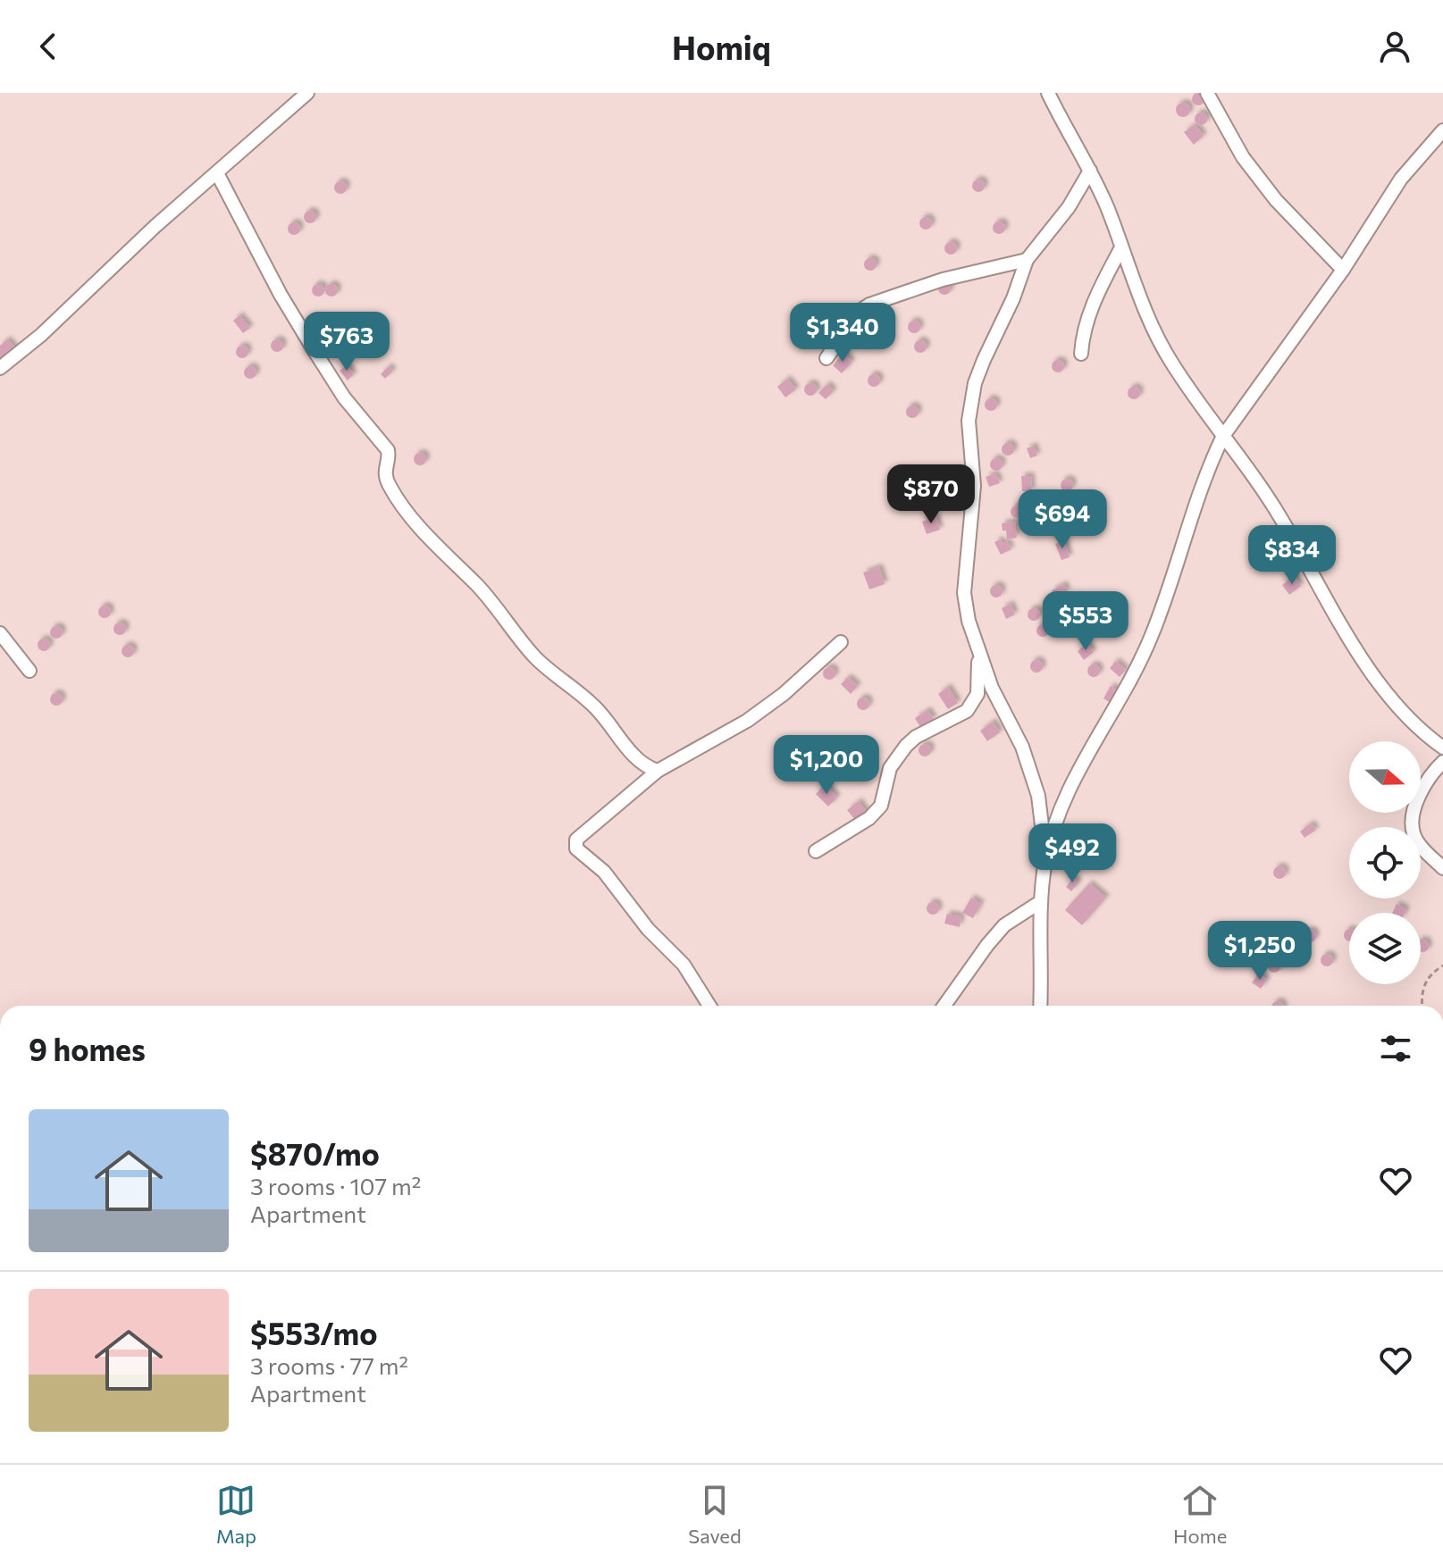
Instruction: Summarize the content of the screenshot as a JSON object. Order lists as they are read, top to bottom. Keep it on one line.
{"north":"right","page":{"header":"Homiq","price":["$1,340","$763","$870","$694","$834","$553","$1,200","$492","$1,250"],"heading":"9 homes","list":[{"name":"$870/mo","note":"3 rooms · 107 m² · Apartment"},{"name":"$553/mo","note":"3 rooms · 77 m² · Apartment"}],"tabs":["Map","Saved","Home"]}}
